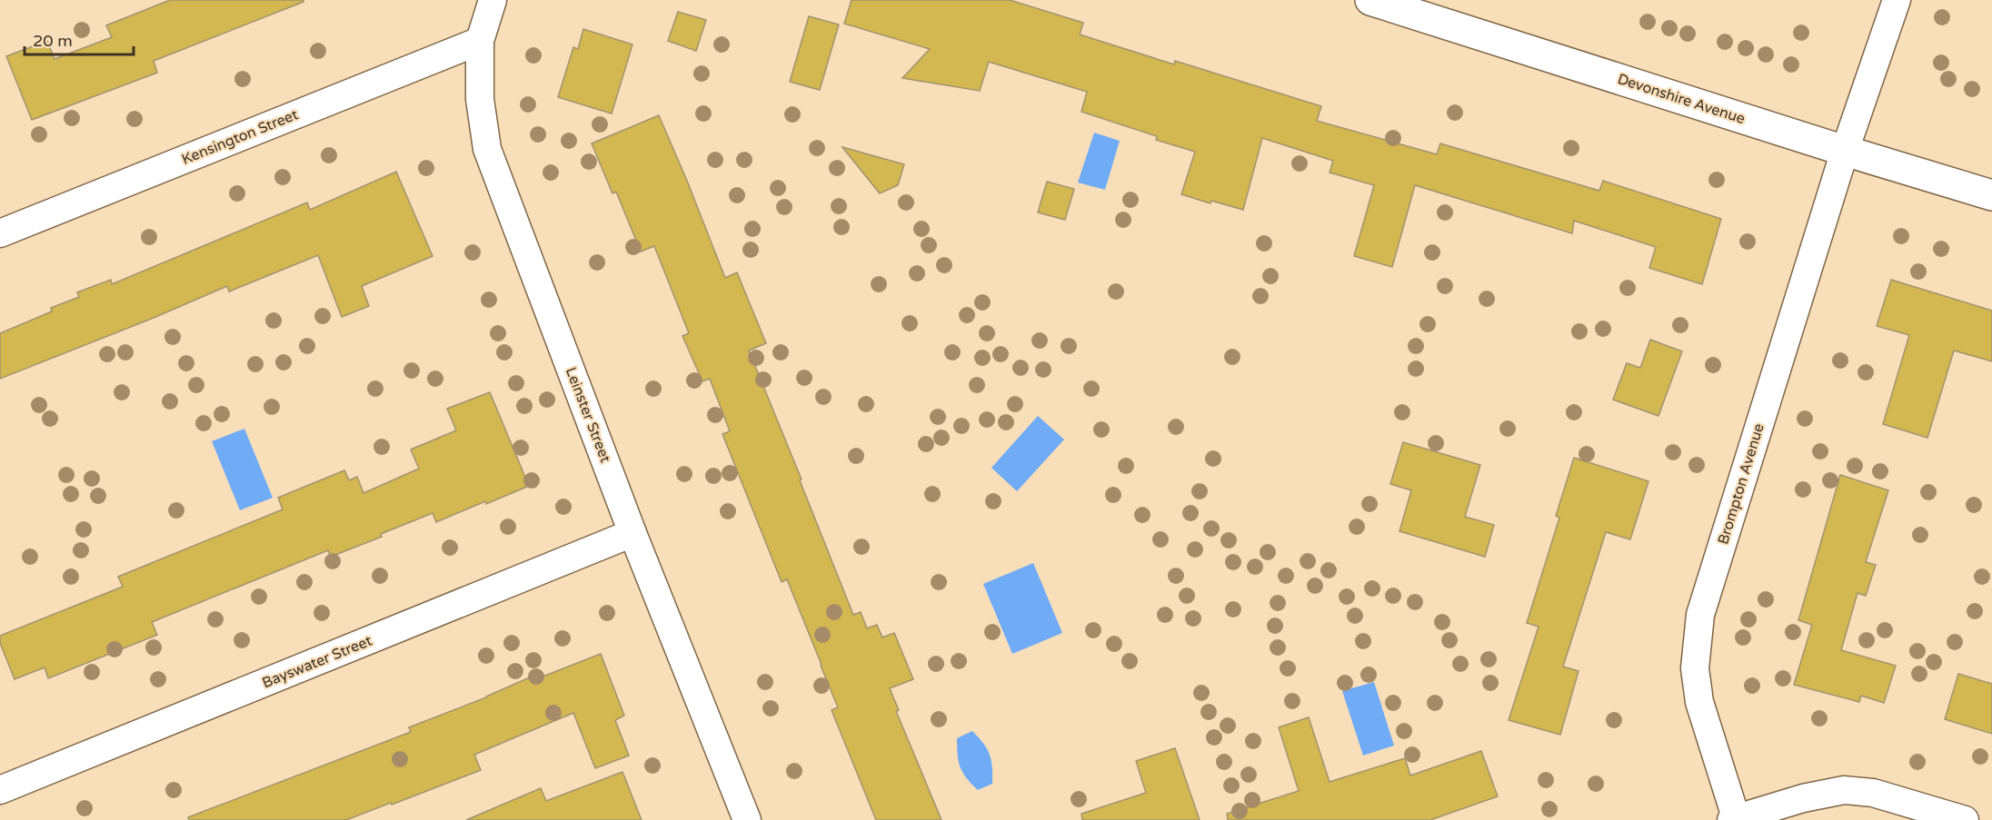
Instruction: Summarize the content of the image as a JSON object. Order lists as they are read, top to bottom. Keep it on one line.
{"streets":{"main road":["Devonshire Avenue"],"street":["Kensington Street","Leinster Street","Brompton Avenue","Bayswater Street"]},"crossings":[["Devonshire Avenue","Brompton Avenue"],["Kensington Street","Leinster Street"],["Leinster Street","Bayswater Street"]],"scale_bar":"20 m"}
